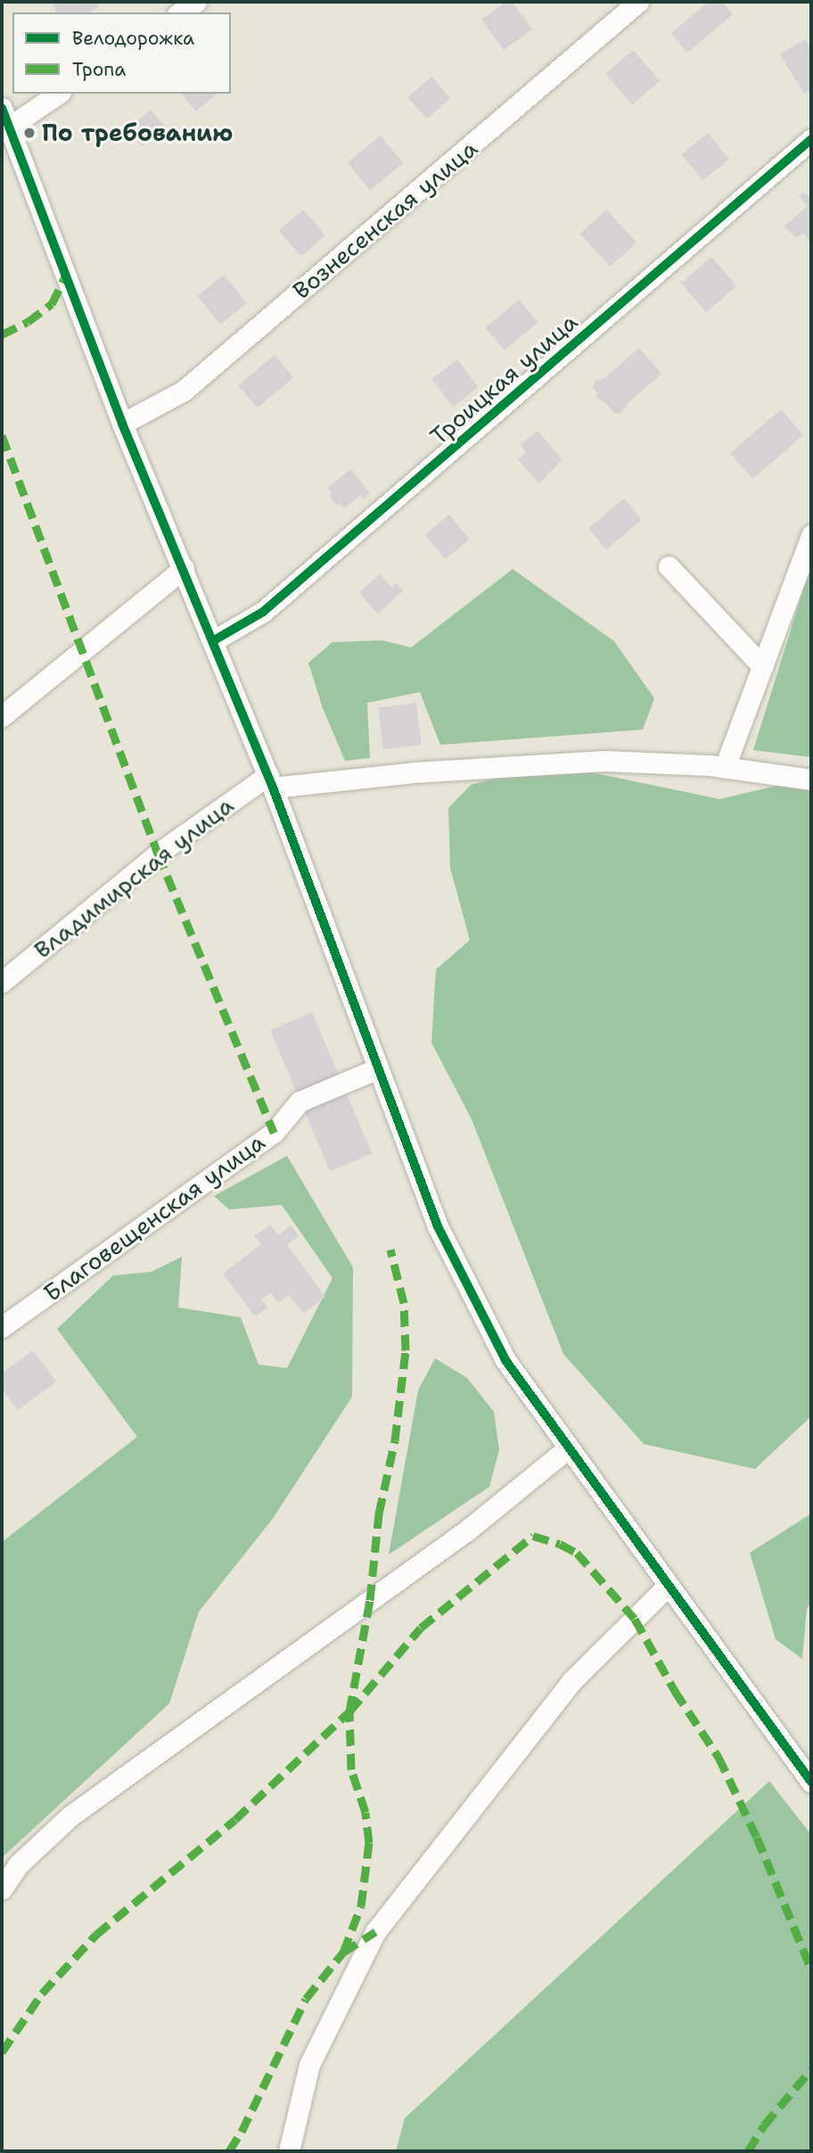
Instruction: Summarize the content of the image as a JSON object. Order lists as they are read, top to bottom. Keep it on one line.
{"streets":{"street":["Вознесенская улица","Троицкая улица","Владимирская улица","Благовещенская улица"]},"places":["По требованию"],"legend":["Велодорожка","Тропа"]}
